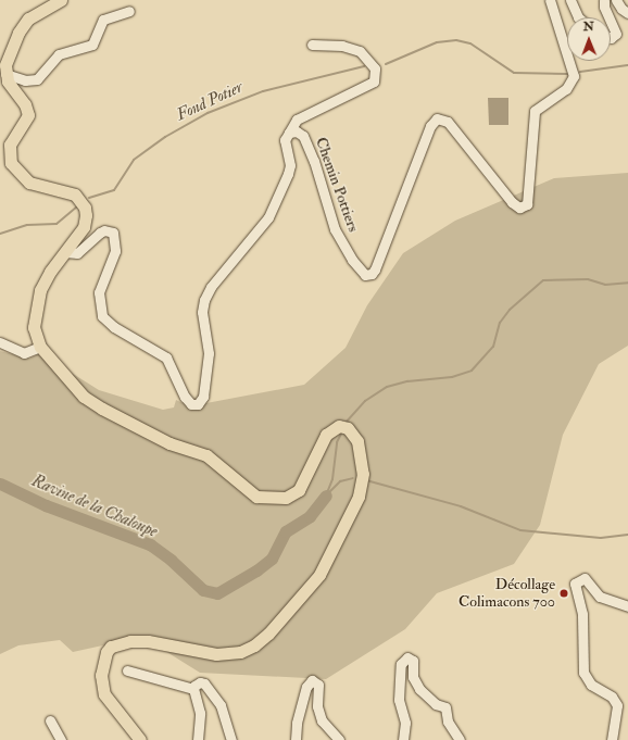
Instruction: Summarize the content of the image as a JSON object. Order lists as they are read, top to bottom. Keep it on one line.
{"streets":{"street":["Chemin Pottiers"]},"water":["Fond Potier","Ravine de la Chaloupe"],"places":["Décollage Colimacons 700"],"north":"top"}
